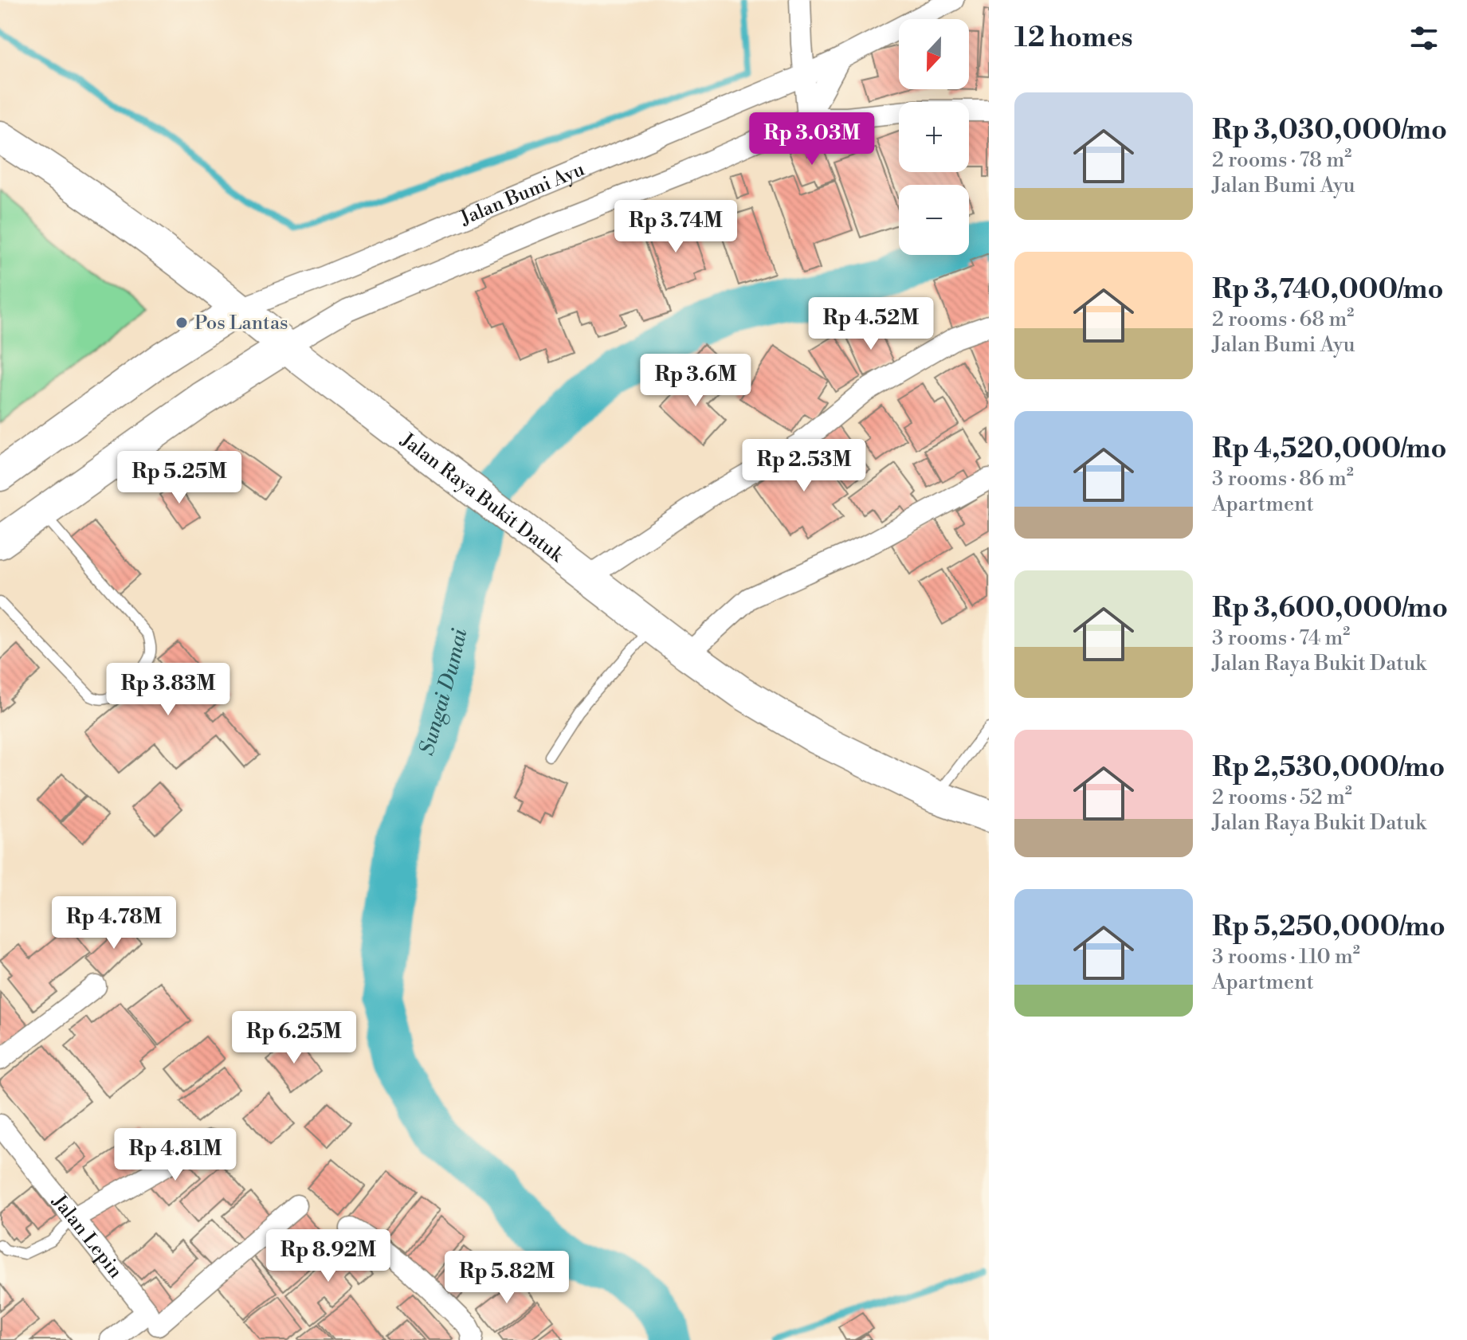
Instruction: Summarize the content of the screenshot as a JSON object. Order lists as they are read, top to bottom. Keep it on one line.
{"streets":{"main road":["Jalan Raya Bukit Datuk"],"street":["Jalan Bumi Ayu","Jalan Lepin"]},"crossings":[["Jalan Bumi Ayu","Jalan Raya Bukit Datuk"]],"water":["Sungai Dumai"],"places":["Pos Lantas"],"north":"bottom","page":{"heading":"12 homes","map_buttons":["+","−"],"list":[{"name":"Rp 3,030,000/mo","note":"2 rooms · 78 m² · Jalan Bumi Ayu"},{"name":"Rp 3,740,000/mo","note":"2 rooms · 68 m² · Jalan Bumi Ayu"},{"name":"Rp 4,520,000/mo","note":"3 rooms · 86 m² · Apartment"},{"name":"Rp 3,600,000/mo","note":"3 rooms · 74 m² · Jalan Raya Bukit Datuk"},{"name":"Rp 2,530,000/mo","note":"2 rooms · 52 m² · Jalan Raya Bukit Datuk"},{"name":"Rp 5,250,000/mo","note":"3 rooms · 110 m² · Apartment"}],"price":["Rp 3.03M","Rp 3.74M","Rp 4.52M","Rp 3.6M","Rp 2.53M","Rp 5.25M","Rp 3.83M","Rp 4.78M","Rp 6.25M","Rp 4.81M","Rp 8.92M","Rp 5.82M"]}}
